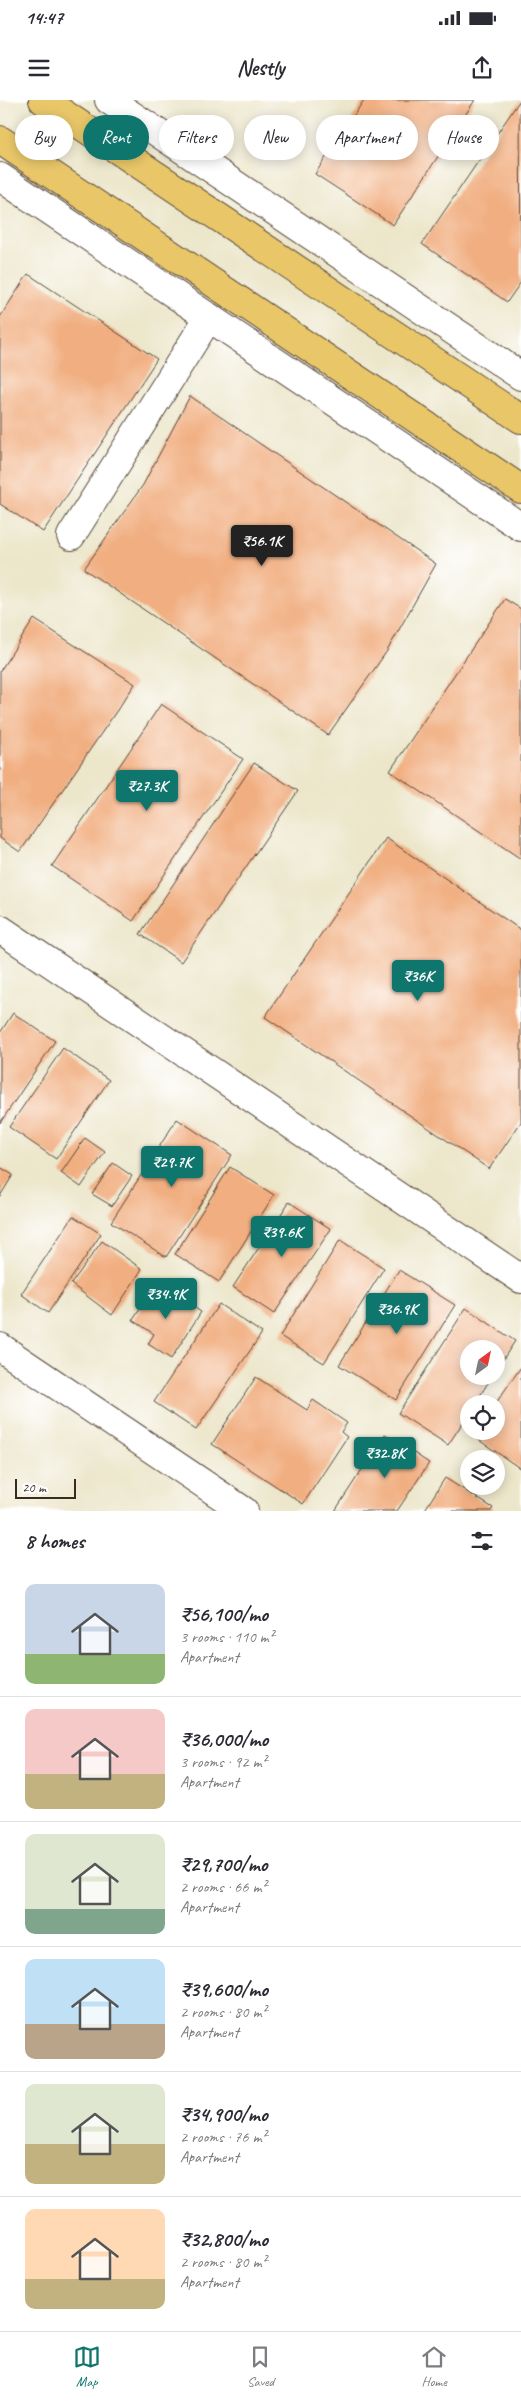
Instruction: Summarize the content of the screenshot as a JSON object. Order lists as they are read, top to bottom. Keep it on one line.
{"scale_bar":"20 m","north":"top right","page":{"status":"14:47","header":"Nestly","chip":["Buy","Rent","Filters","New","Apartment","House"],"price":["₹56.1K","₹27.3K","₹36K","₹29.7K","₹39.6K","₹34.9K","₹36.9K","₹32.8K"],"scale":"20 m","heading":"8 homes","list":[{"name":"₹56,100/mo","note":"3 rooms · 110 m² · Apartment"},{"name":"₹36,000/mo","note":"3 rooms · 92 m² · Apartment"},{"name":"₹29,700/mo","note":"2 rooms · 66 m² · Apartment"},{"name":"₹39,600/mo","note":"2 rooms · 80 m² · Apartment"},{"name":"₹34,900/mo","note":"2 rooms · 76 m² · Apartment"},{"name":"₹32,800/mo","note":"2 rooms · 80 m² · Apartment"}],"tabs":["Map","Saved","Home"]}}
